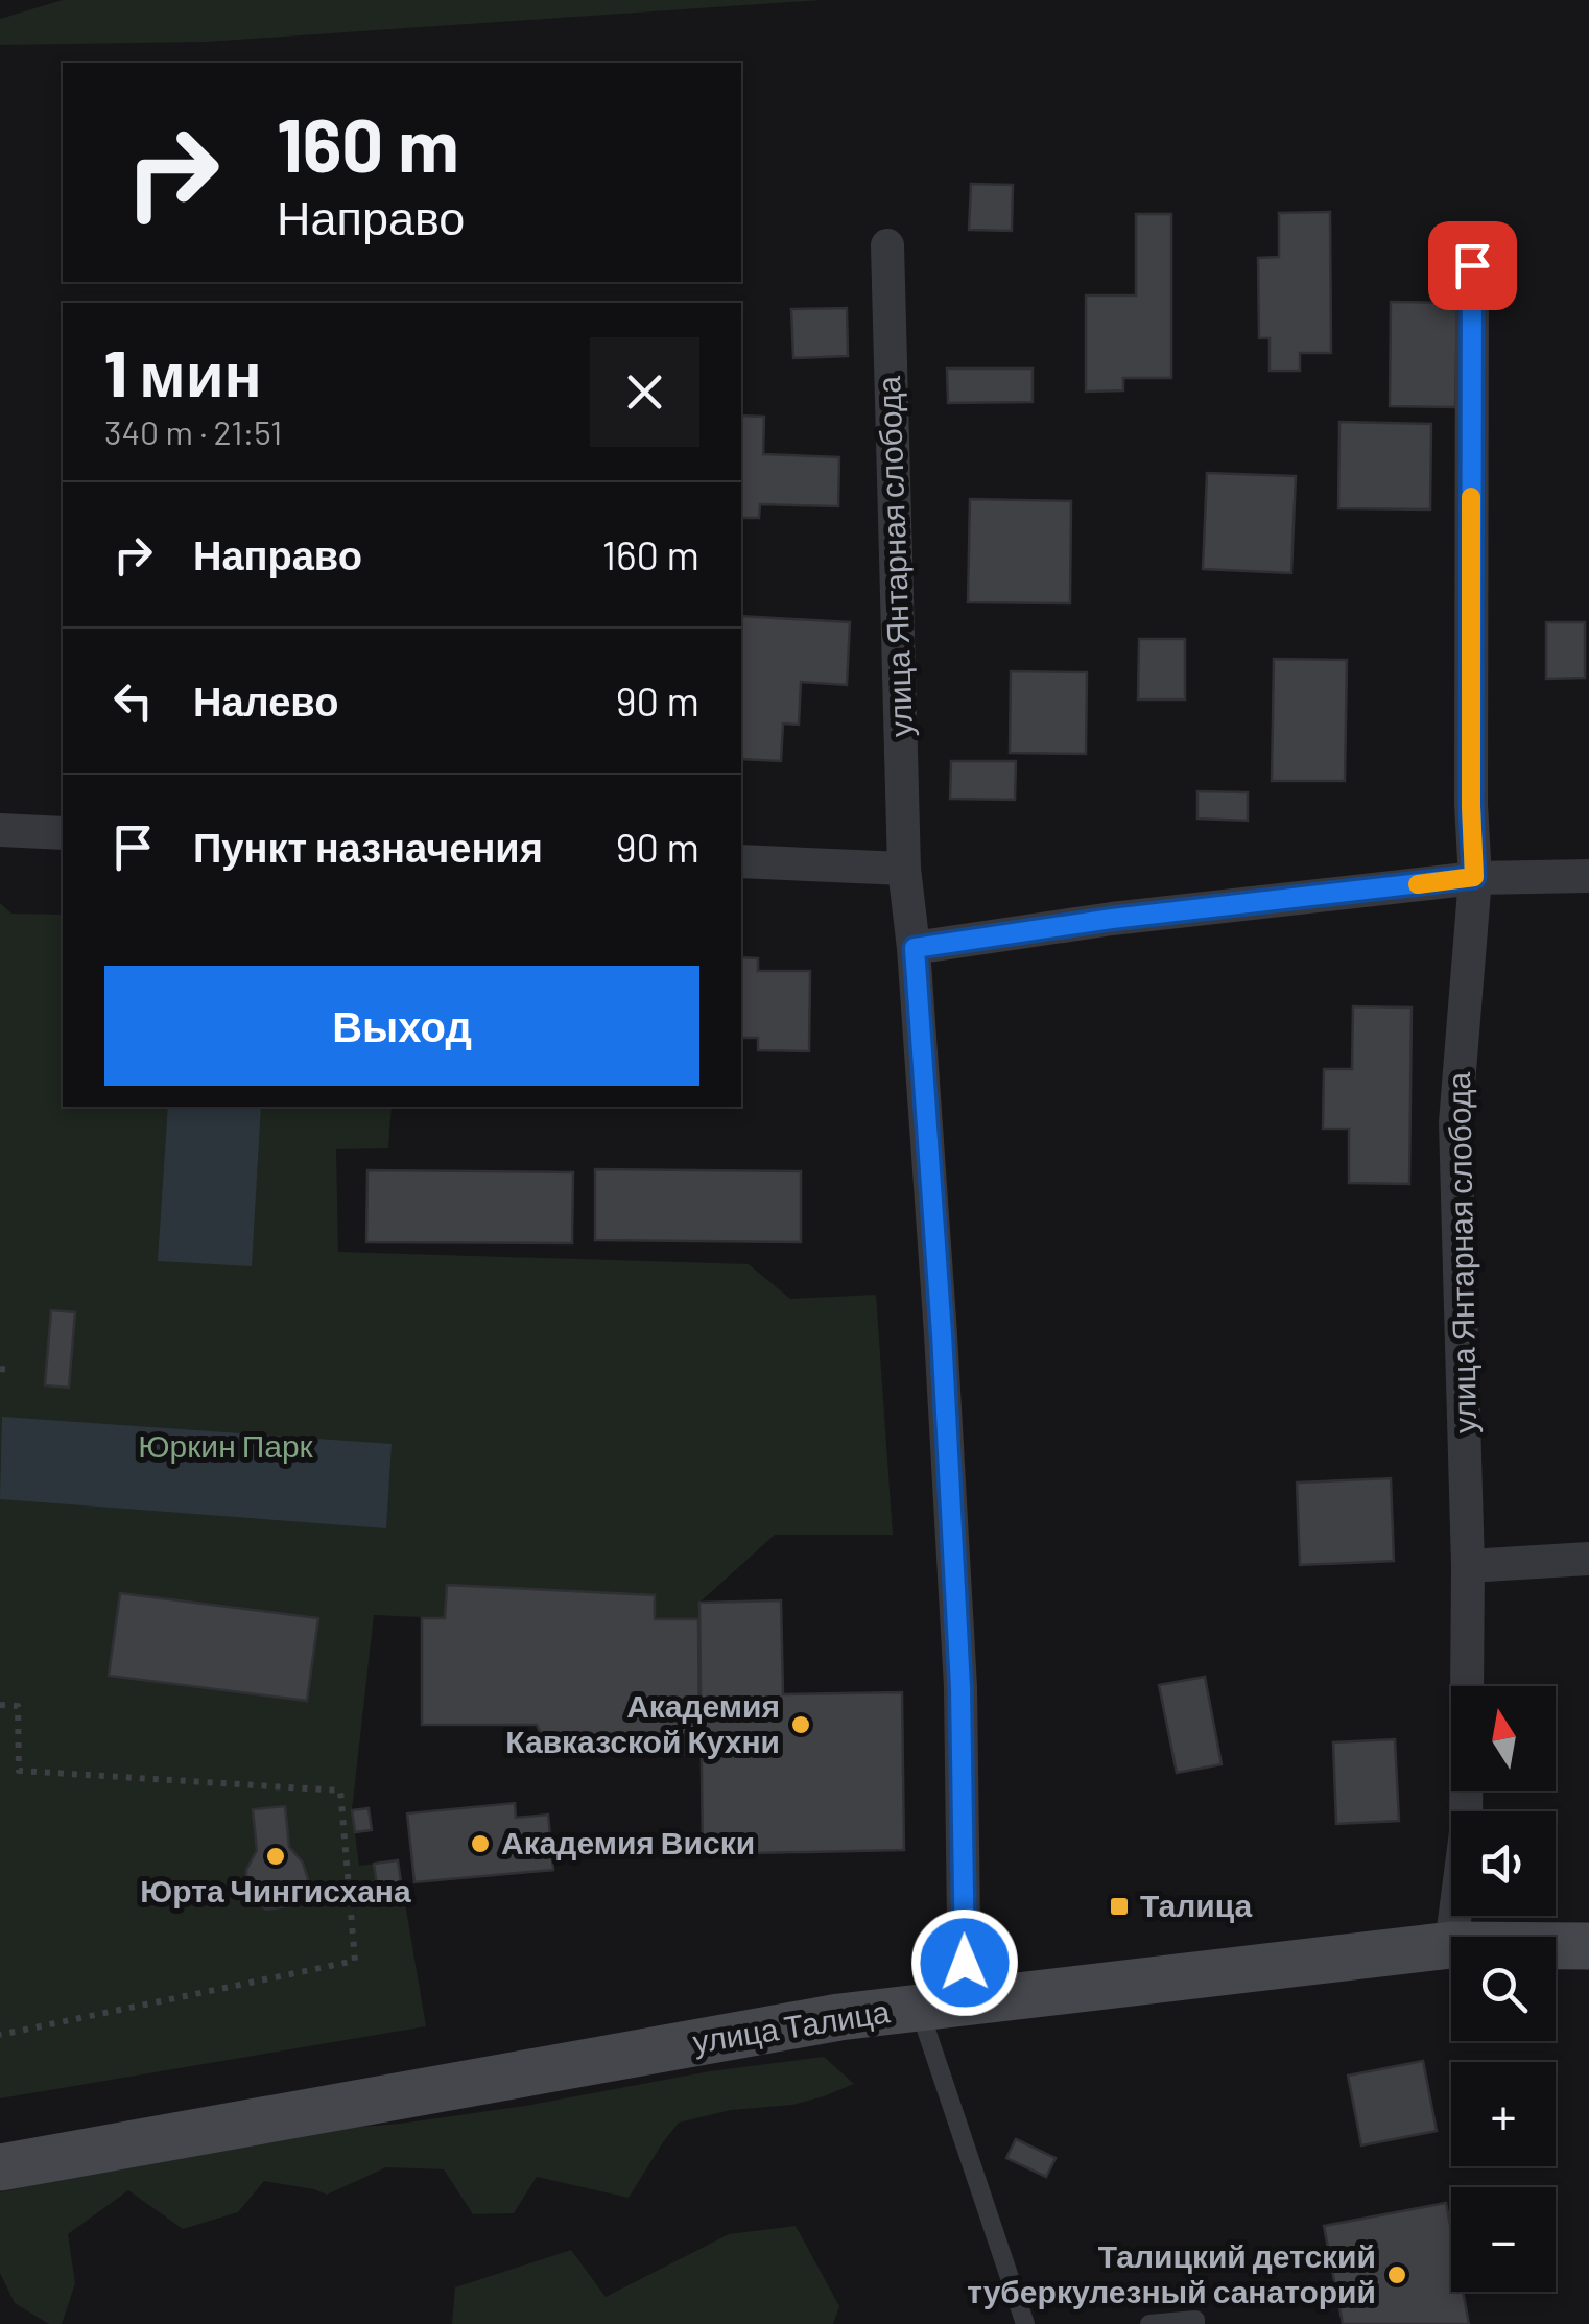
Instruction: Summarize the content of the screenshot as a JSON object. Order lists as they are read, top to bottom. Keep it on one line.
{"streets":{"street":["улица Янтарная слобода","улица Талица"]},"crossings":[["улица Янтарная слобода","улица Талица"]],"parks":["Юркин Парк"],"places":{"other":["Академия Кавказской Кухни","Академия Виски","Юрта Чингисхана","Талицкий детский туберкулезный санаторий"],"transit":["Талица"]},"north":"top","page":{"turn":["160 m","Направо"],"heading":["1 мин","340 m · 21:51"],"list":[{"name":"Направо","value":"160 m"},{"name":"Налево","value":"90 m"},{"name":"Пункт назначения","value":"90 m"}],"buttons":"Выход","map_buttons":["+","−"]}}
